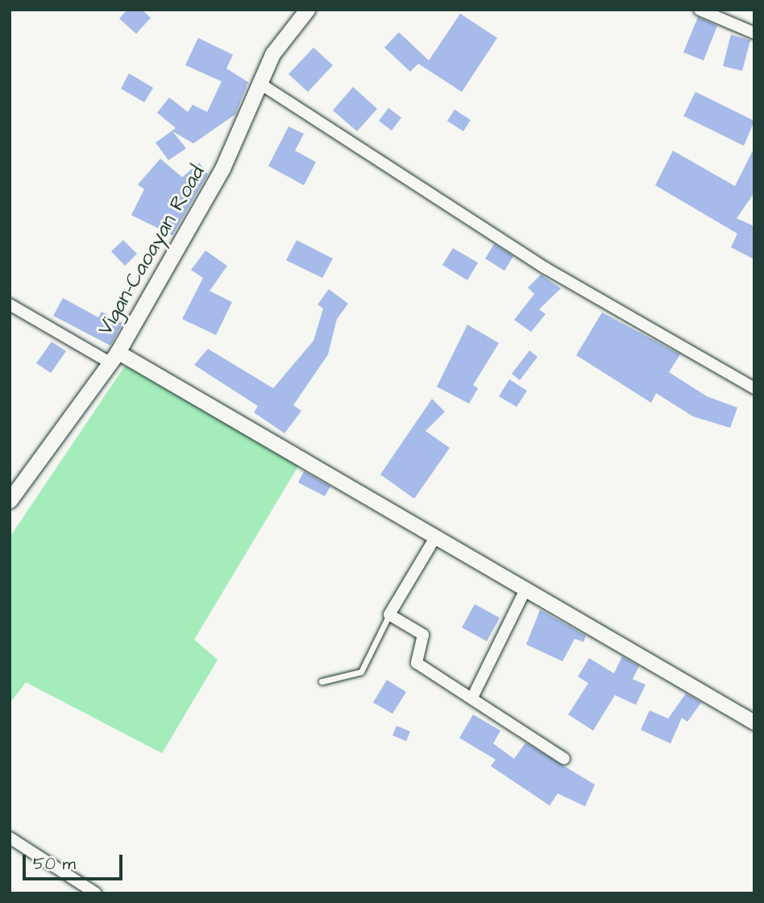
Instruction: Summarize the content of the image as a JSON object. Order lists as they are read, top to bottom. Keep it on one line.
{"streets":{"main road":["Vigan-Caoayan Road"]},"scale_bar":"50 m"}
